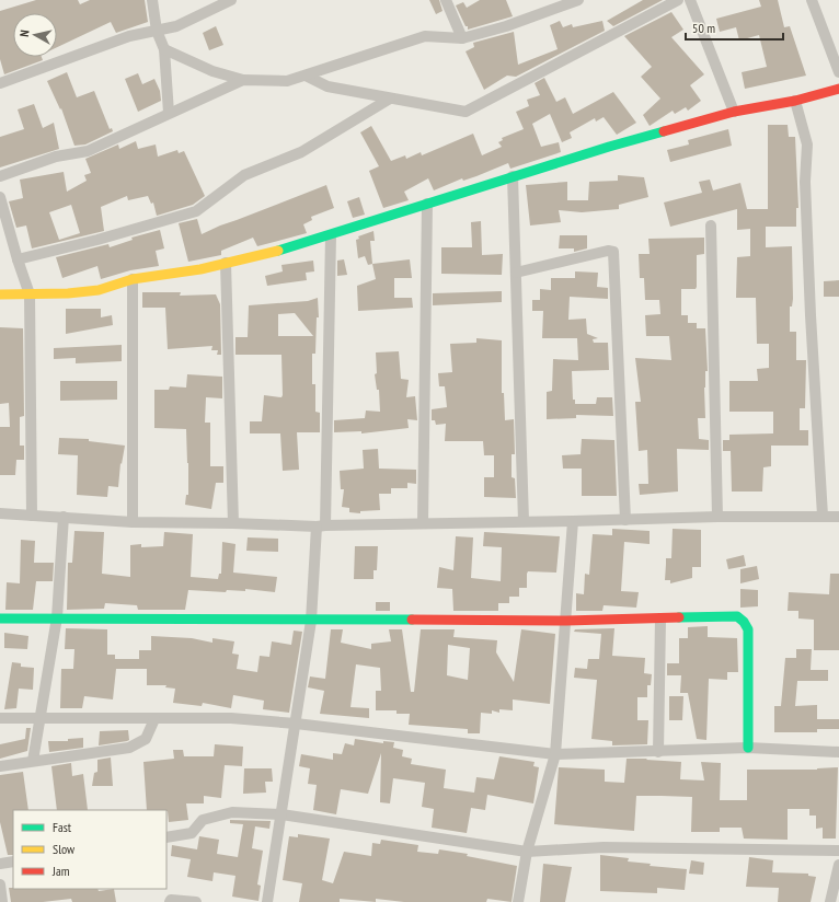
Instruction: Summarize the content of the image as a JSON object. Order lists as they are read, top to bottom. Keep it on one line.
{"legend":["Fast","Slow","Jam"],"scale_bar":"50 m","north":"left"}
